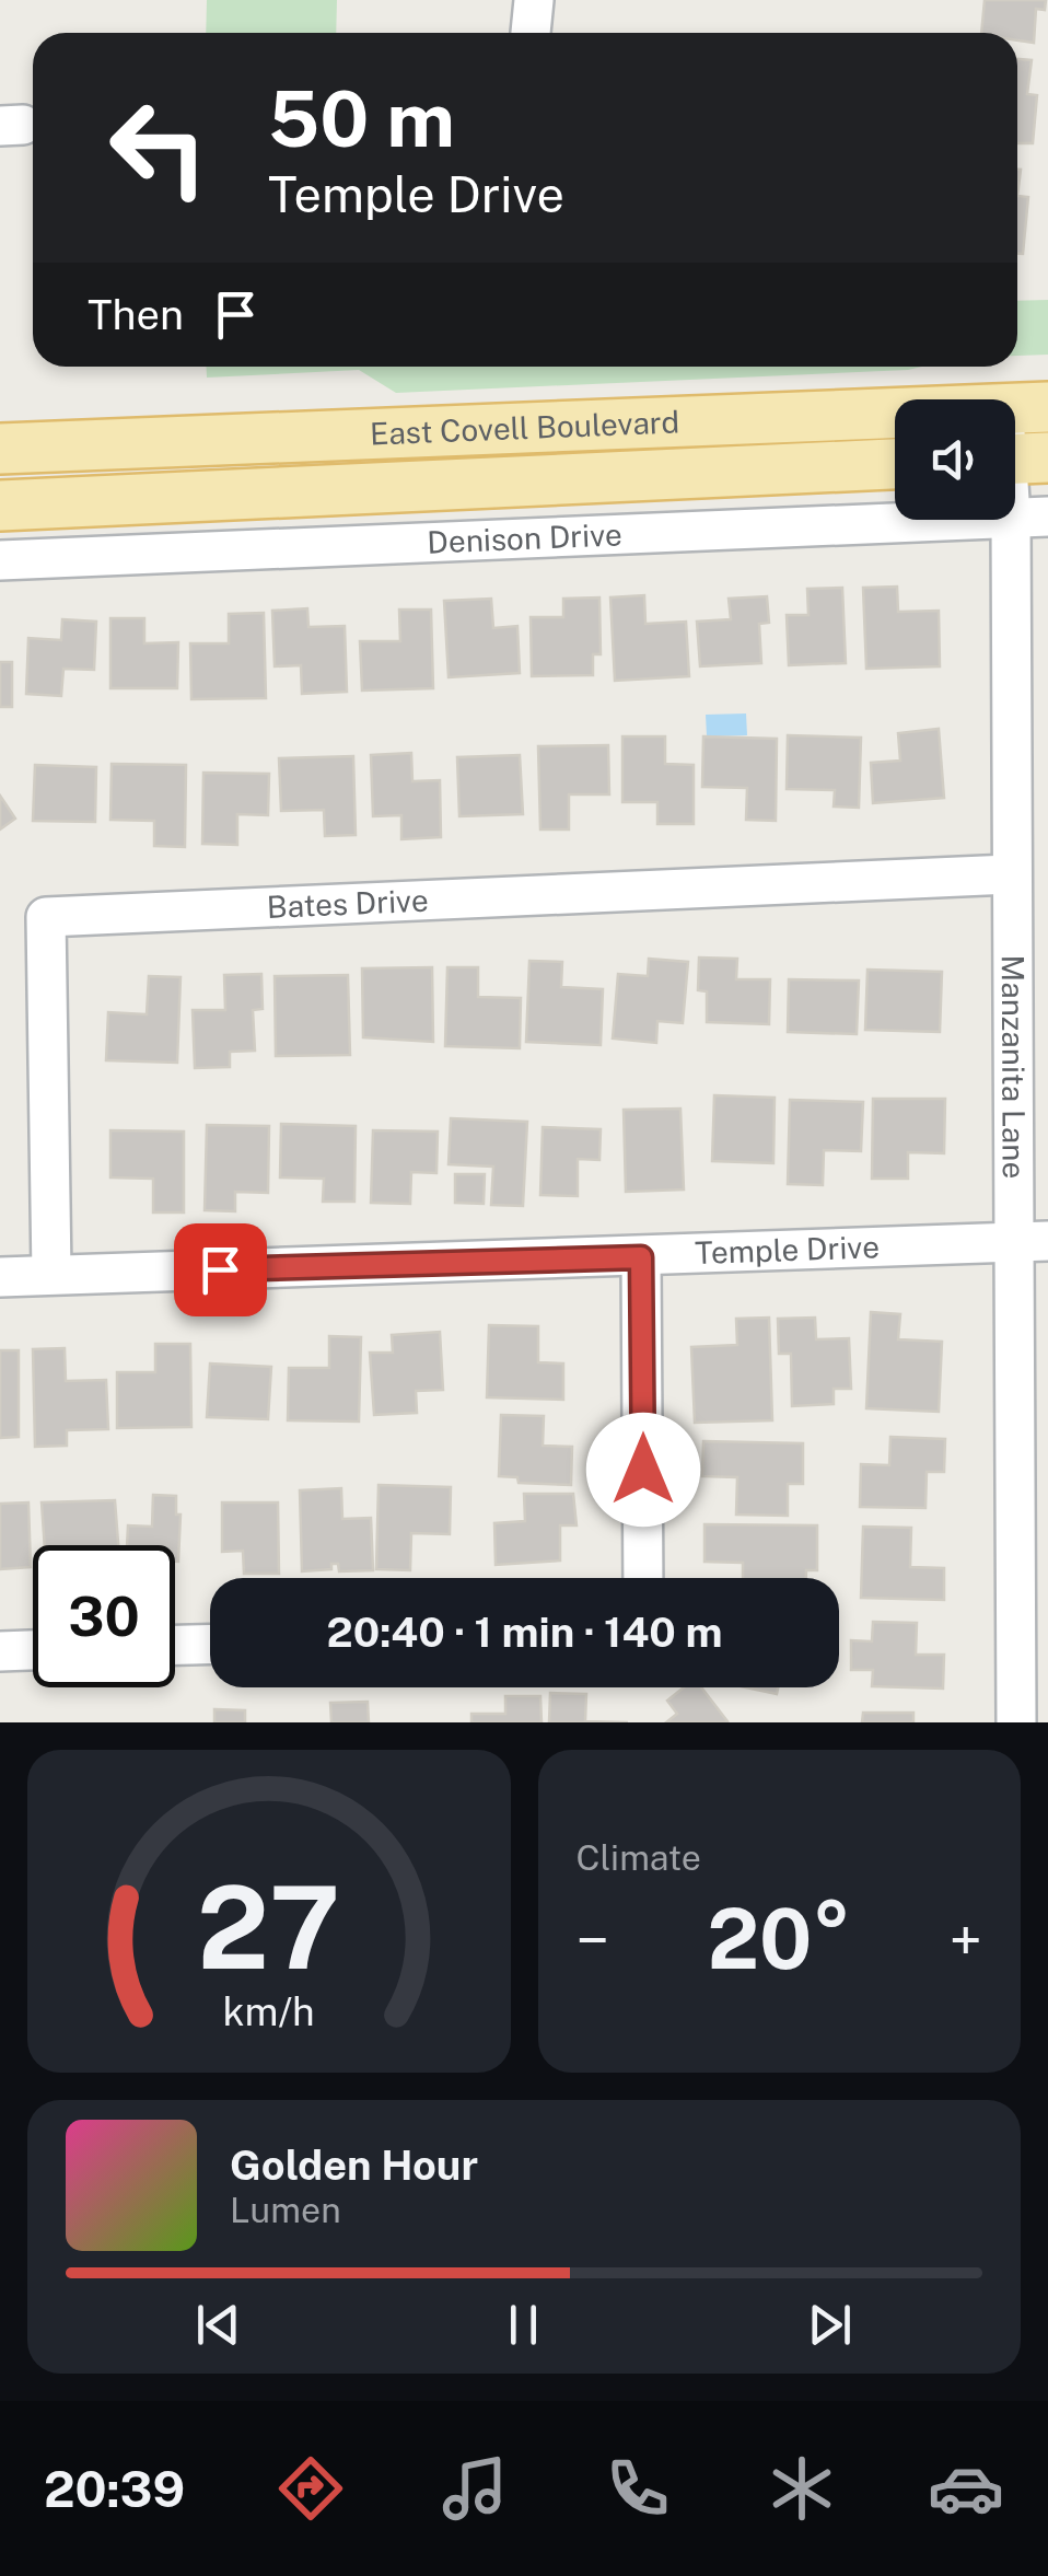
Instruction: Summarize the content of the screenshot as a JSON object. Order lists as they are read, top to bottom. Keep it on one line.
{"streets":{"main road":["East Covell Boulevard"],"street":["Denison Drive","Bates Drive","Manzanita Lane","Temple Drive"]},"crossings":[["East Covell Boulevard","Manzanita Lane"],["Denison Drive","Manzanita Lane"],["Bates Drive","Manzanita Lane"],["Bates Drive","Temple Drive"],["Manzanita Lane","Temple Drive"]],"page":{"turn":["50 m","Temple Drive"],"then":"Then","limit":"30","trip":"20:40 · 1 min · 140 m","tile":"Climate","heat":["−","20°","+"],"song":["Golden Hour","Lumen"],"tabs":"20:39","gauge":["27","km/h"]}}
